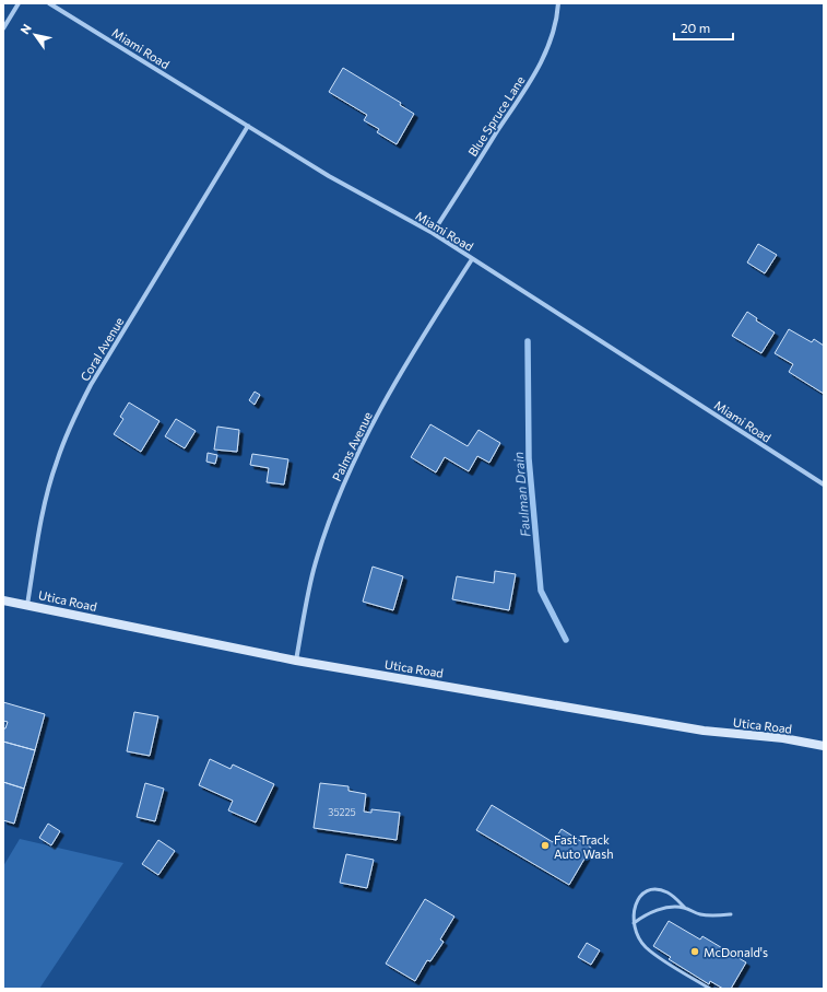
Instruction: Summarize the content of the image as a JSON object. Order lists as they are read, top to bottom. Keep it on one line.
{"streets":{"main road":["Utica Road"],"street":["Miami Road","Blue Spruce Lane","Coral Avenue","Palms Avenue"]},"crossings":[["Miami Road","Blue Spruce Lane"],["Miami Road","Coral Avenue"],["Miami Road","Palms Avenue"],["Coral Avenue","Utica Road"],["Palms Avenue","Utica Road"]],"water":["Faulman Drain"],"places":["Fast Track Auto Wash","McDonald's"],"house_numbers":["35225"],"scale_bar":"20 m","north":"top left"}
